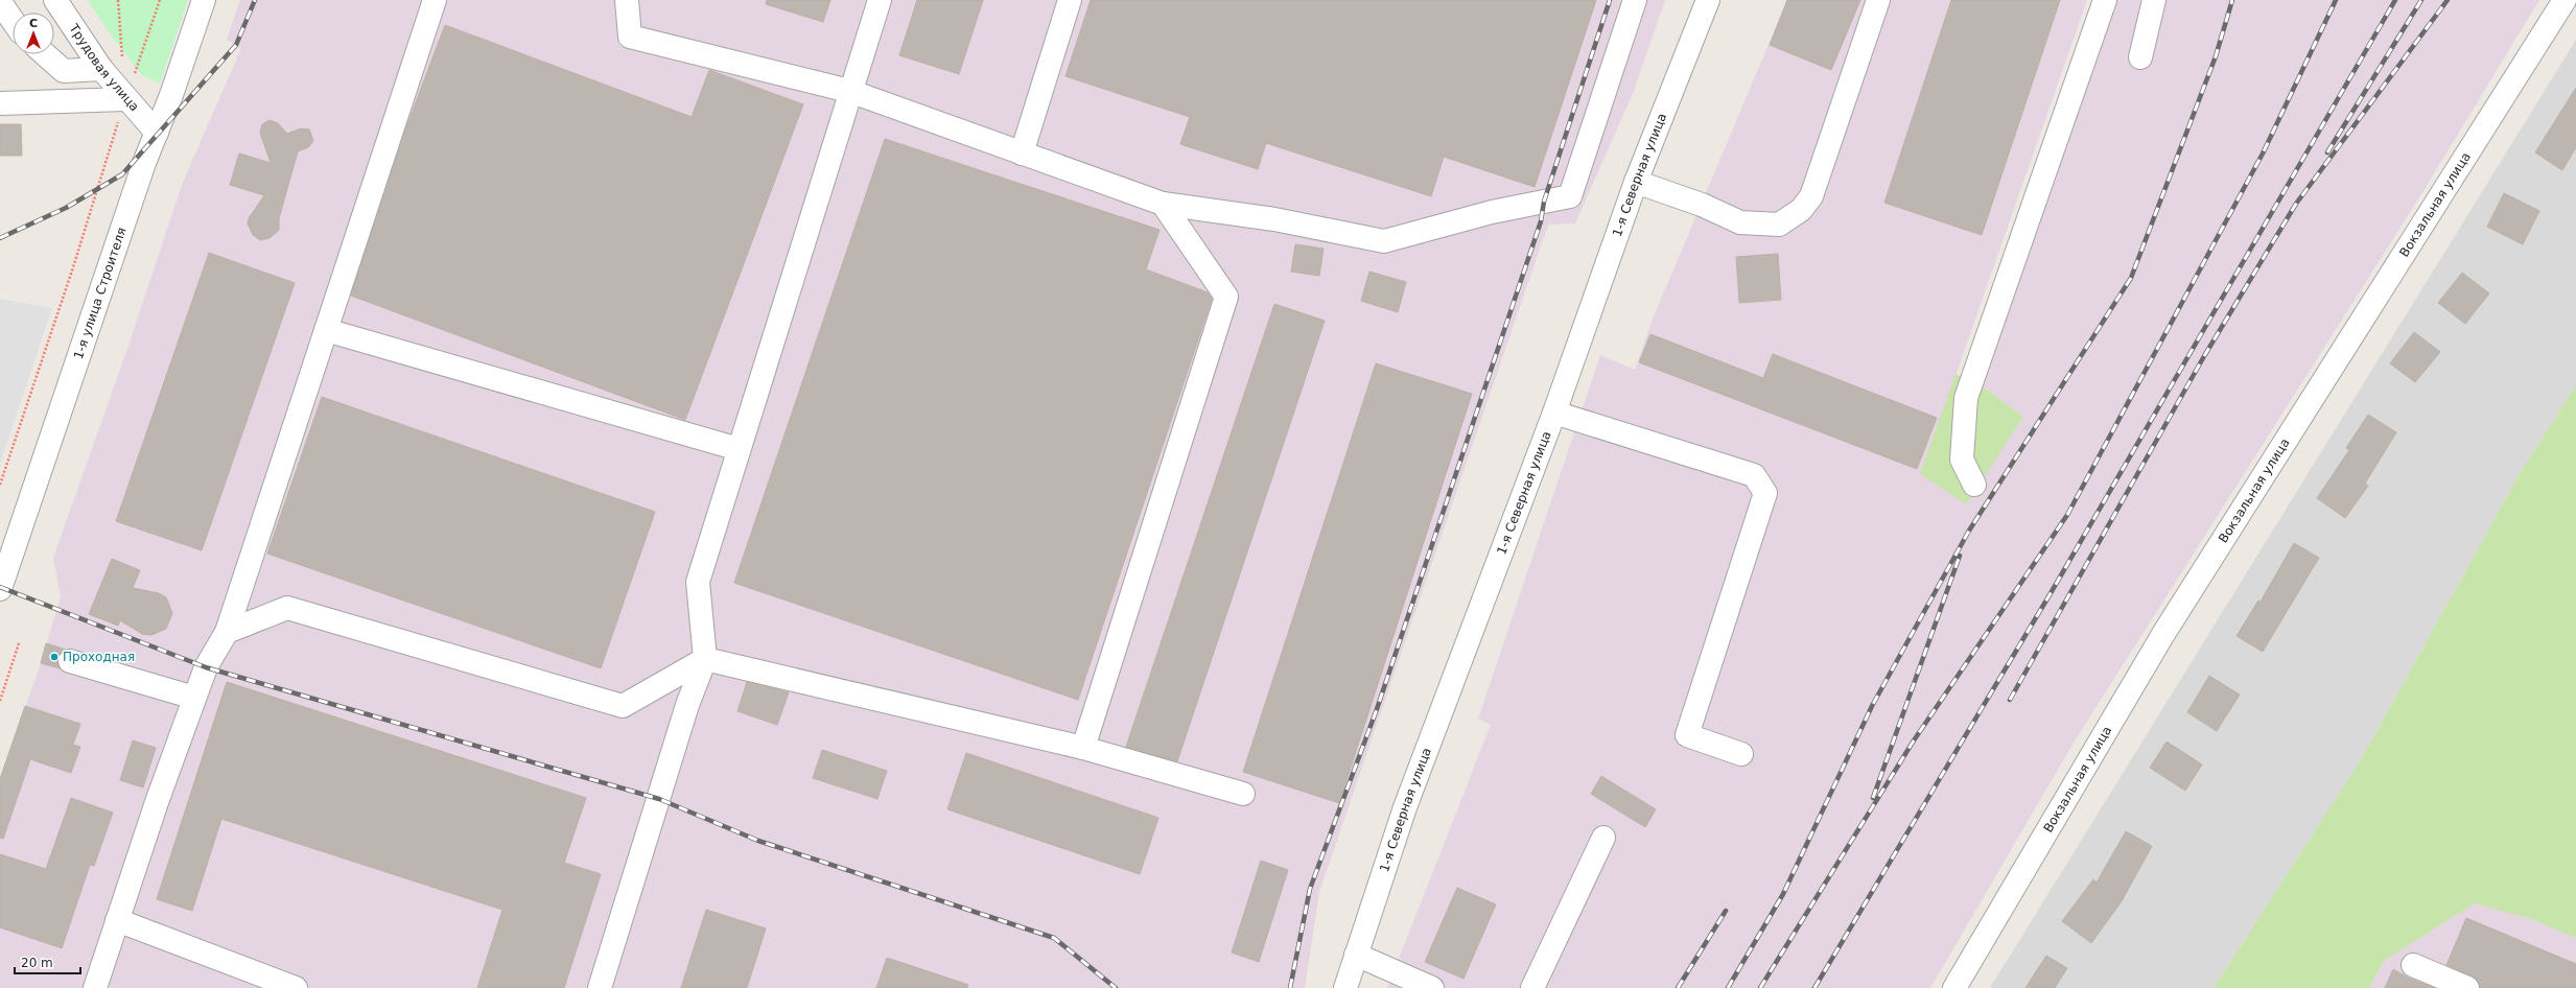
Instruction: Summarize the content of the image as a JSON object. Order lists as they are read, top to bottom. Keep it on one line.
{"streets":{"street":["Трудовая улица","1-я Северная улица","Вокзальная улица","1-я улица Строителя"]},"crossings":[["Трудовая улица","1-я улица Строителя"]],"places":["Проходная"],"scale_bar":"20 m","north":"top"}
